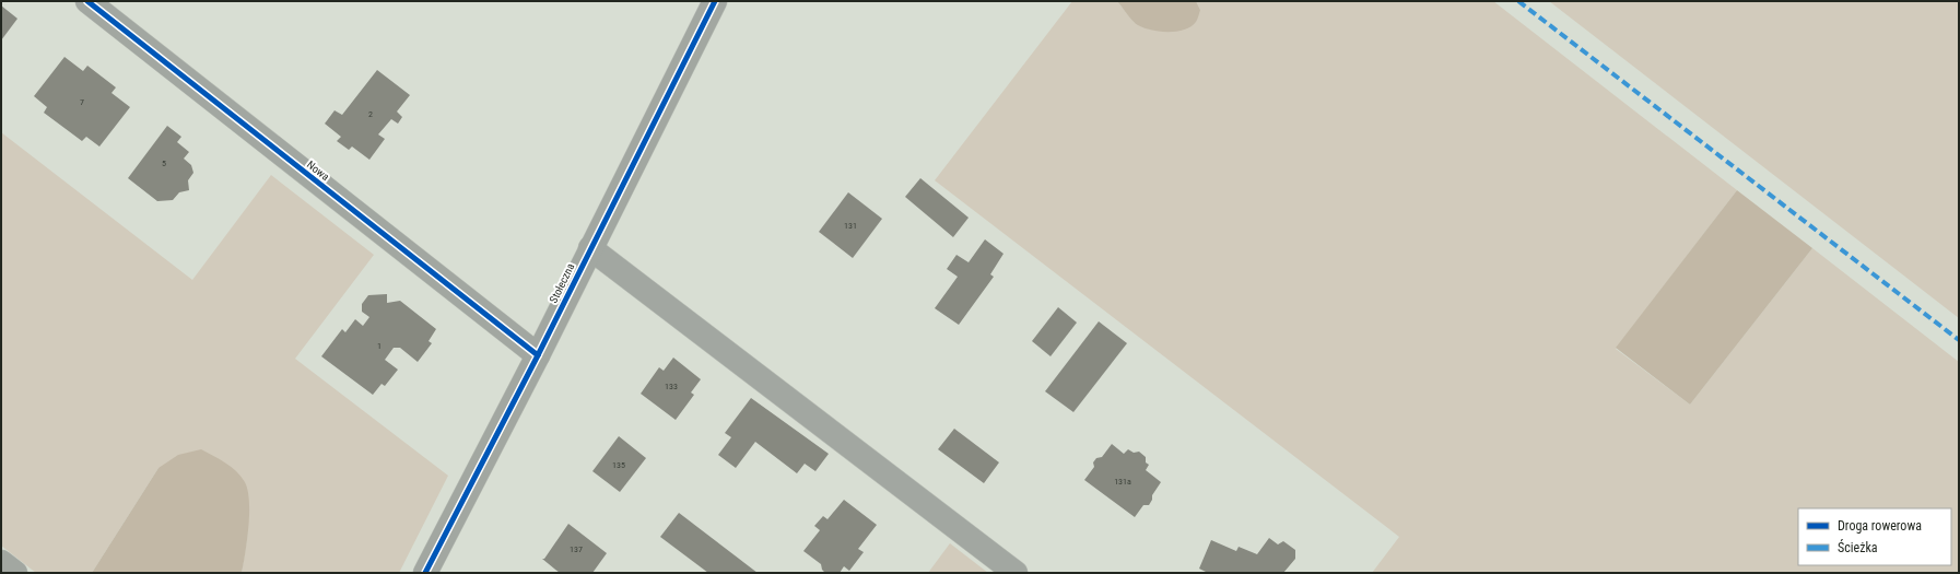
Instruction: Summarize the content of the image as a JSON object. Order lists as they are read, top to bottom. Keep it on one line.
{"streets":{"street":["Nowa","Stołeczna"]},"crossings":[["Nowa","Stołeczna"]],"house_numbers":["7","2","5","131","1","133","135","131a","137"],"legend":["Droga rowerowa","Ścieżka"]}
